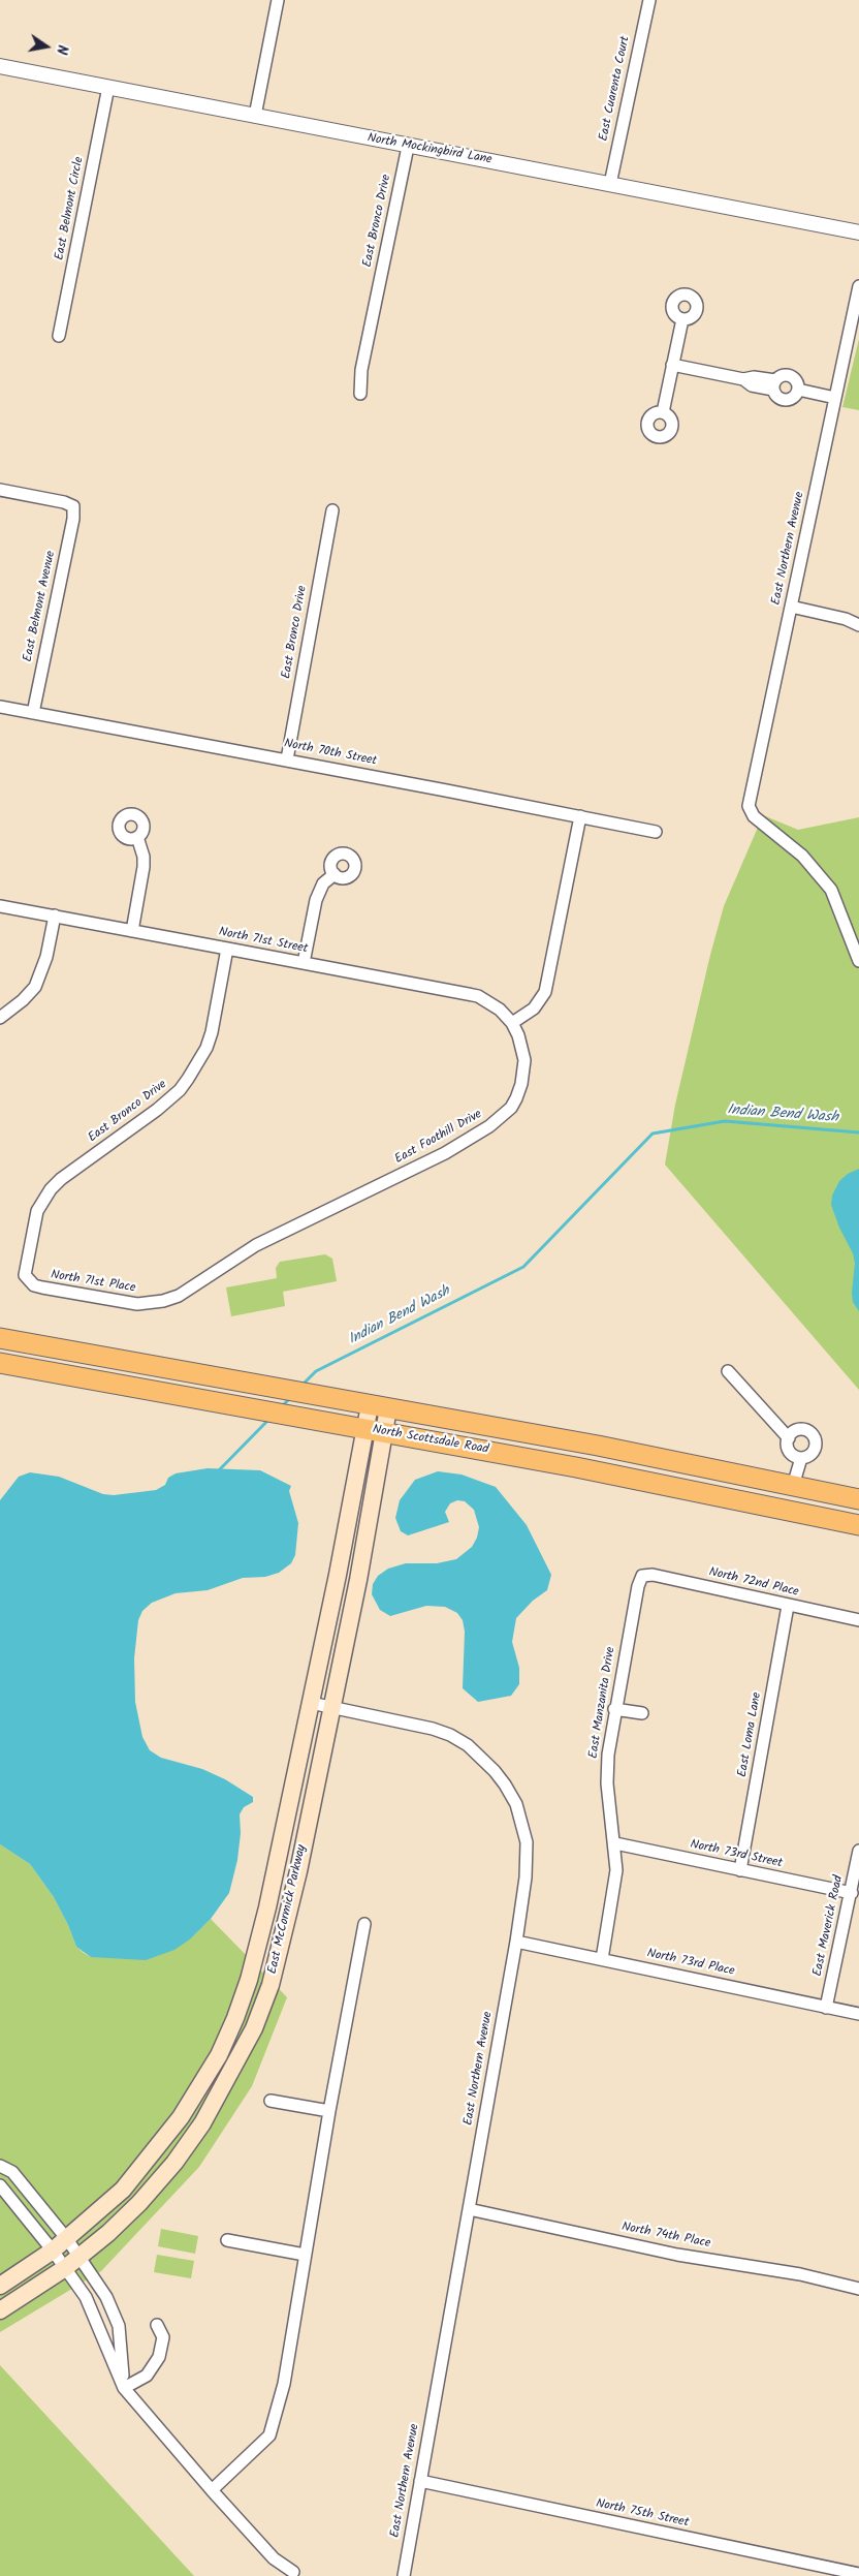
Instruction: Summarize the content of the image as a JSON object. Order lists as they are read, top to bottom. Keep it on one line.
{"streets":{"main road":["North Scottsdale Road","East McCormick Parkway"],"street":["East Cuarenta Court","North Mockingbird Lane","East Belmont Circle","East Bronco Drive","East Northern Avenue","East Belmont Avenue","North 70th Street","North 71st Street","East Foothill Drive","North 71st Place","North 72nd Place","East Manzanita Drive","East Loma Lane","North 73rd Street","East Maverick Road","North 73rd Place","North 74th Place","North 75th Street"]},"crossings":[["East Cuarenta Court","North Mockingbird Lane"],["North Mockingbird Lane","East Belmont Circle"],["North Mockingbird Lane","East Bronco Drive"],["East Bronco Drive","North 70th Street"],["East Bronco Drive","North 71st Street"],["East Bronco Drive","North 71st Place"],["East Northern Avenue","East McCormick Parkway"],["East Northern Avenue","North 73rd Place"],["East Northern Avenue","North 74th Place"],["East Northern Avenue","North 75th Street"],["East Belmont Avenue","North 70th Street"],["North 71st Street","East Foothill Drive"],["East Foothill Drive","North 71st Place"],["North Scottsdale Road","East McCormick Parkway"],["North 72nd Place","East Manzanita Drive"],["North 72nd Place","East Loma Lane"],["East Manzanita Drive","North 73rd Street"],["East Manzanita Drive","North 73rd Place"],["East Loma Lane","North 73rd Street"],["North 73rd Street","East Maverick Road"],["East Maverick Road","North 73rd Place"]],"water":["Indian Bend Wash"],"north":"right"}
